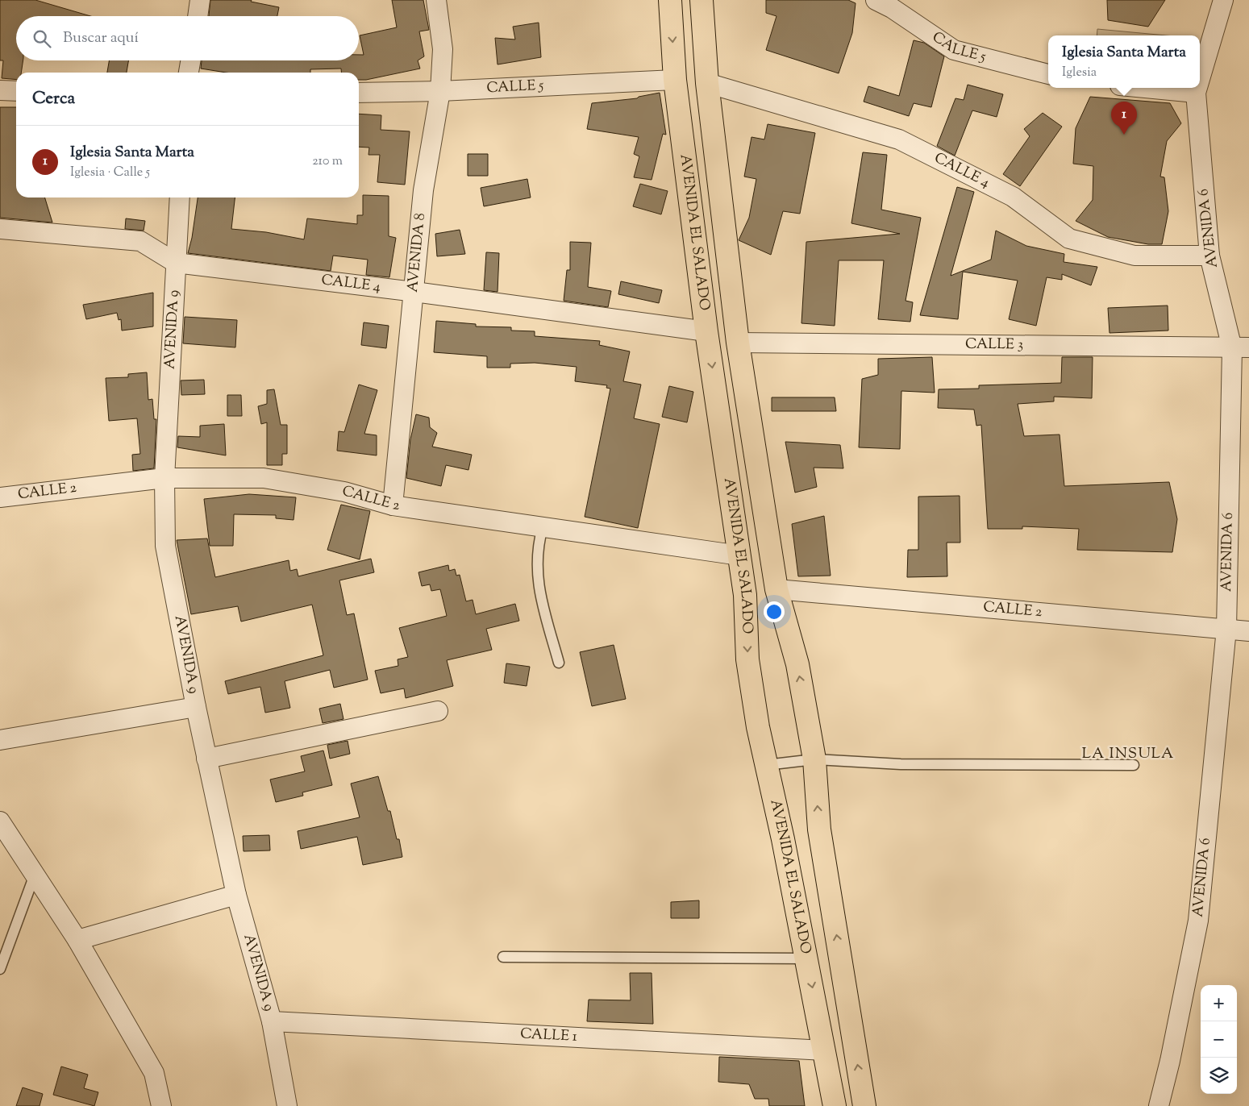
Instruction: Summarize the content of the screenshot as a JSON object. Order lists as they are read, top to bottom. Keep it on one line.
{"streets":{"main road":["AVENIDA EL SALADO"],"street":["CALLE 5","CALLE 4","AVENIDA 6","AVENIDA 8","AVENIDA 9","CALLE 3","CALLE 2","CALLE 1"]},"crossings":[["CALLE 5","AVENIDA EL SALADO"],["CALLE 5","AVENIDA 8"],["CALLE 4","AVENIDA 6"],["CALLE 4","AVENIDA EL SALADO"],["CALLE 4","AVENIDA 8"],["CALLE 4","AVENIDA 9"],["AVENIDA 6","CALLE 3"],["AVENIDA 6","CALLE 2"],["AVENIDA EL SALADO","CALLE 2"],["AVENIDA EL SALADO","CALLE 1"],["AVENIDA 8","CALLE 2"],["AVENIDA 9","CALLE 2"],["AVENIDA 9","CALLE 1"]],"districts":["LA INSULA"],"page":{"search":"Buscar aquí","popup":["Iglesia Santa Marta","Iglesia"],"heading":"Cerca","pins":"1","list":[{"mark":"1","name":"Iglesia Santa Marta","note":"Iglesia · Calle 5","value":"210 m"}],"map_buttons":["+","−"]}}
